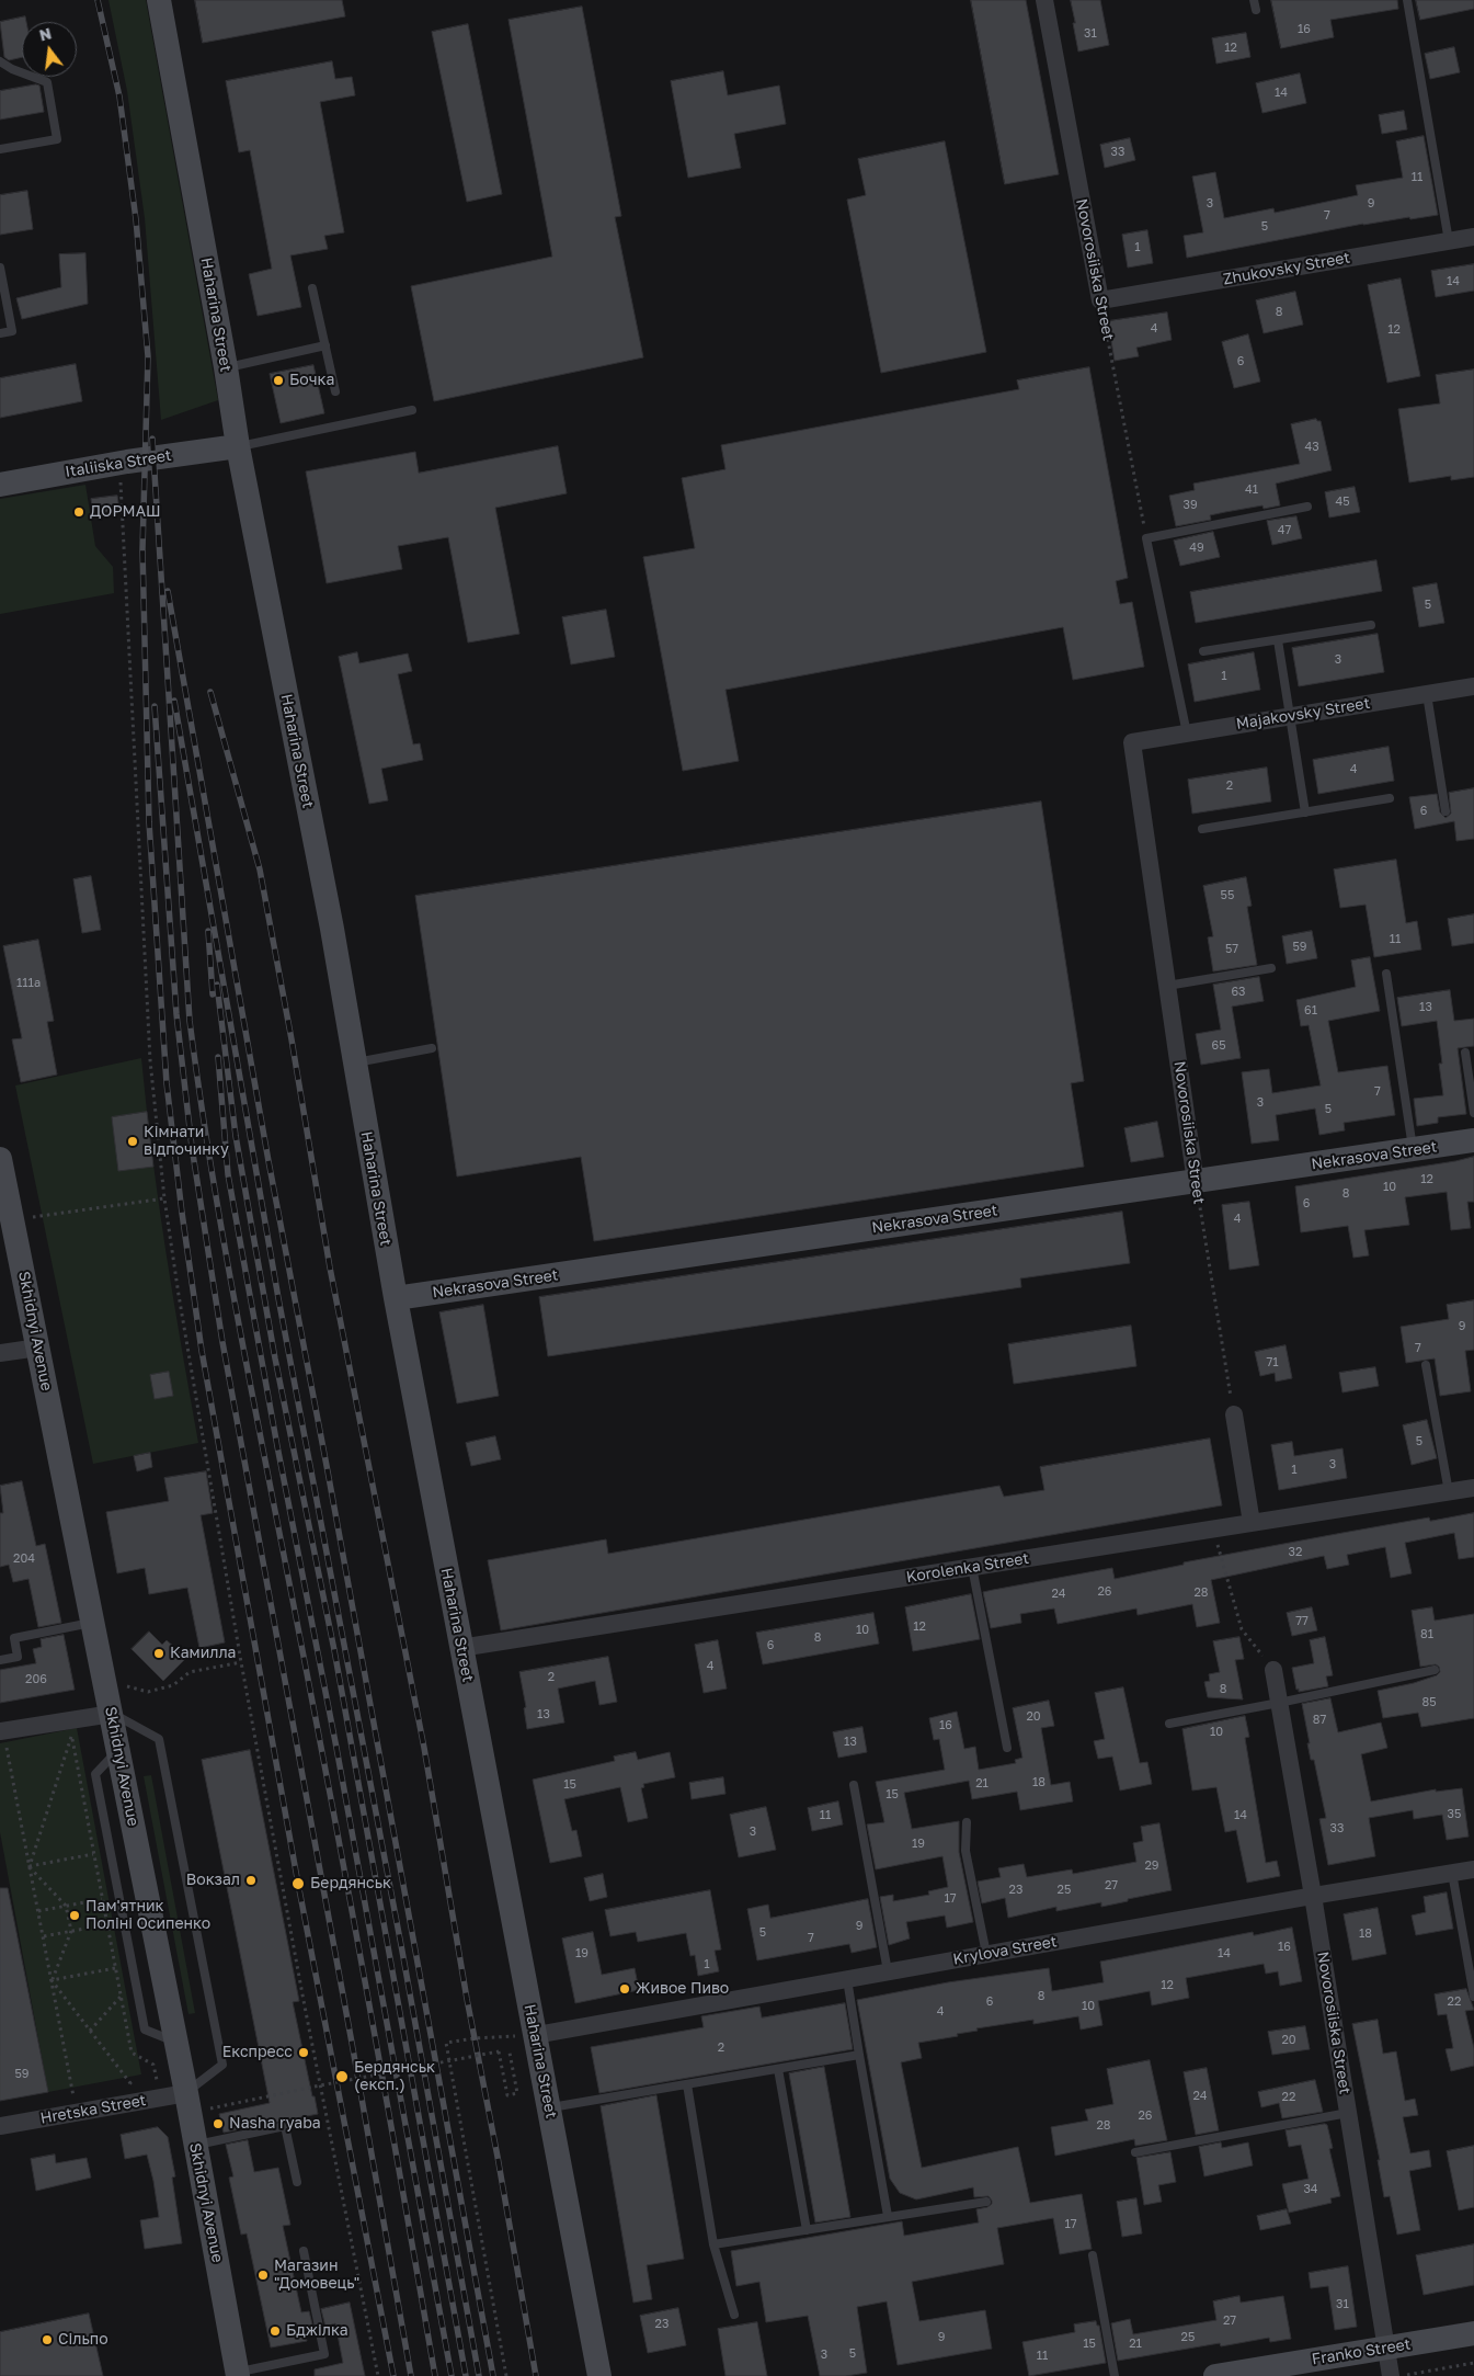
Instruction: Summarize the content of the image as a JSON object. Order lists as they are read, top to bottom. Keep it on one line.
{"streets":{"street":["Zhukovsky Street","Novorosiiska Street","Haharina Street","Italiiska Street","Majakovsky Street","Nekrasova Street","Skhidnyi Avenue","Korolenka Street","Krylova Street","Hretska Street","Franko Street"]},"crossings":[["Zhukovsky Street","Novorosiiska Street"],["Novorosiiska Street","Majakovsky Street"],["Novorosiiska Street","Nekrasova Street"],["Novorosiiska Street","Krylova Street"],["Novorosiiska Street","Franko Street"],["Haharina Street","Italiiska Street"],["Haharina Street","Nekrasova Street"],["Haharina Street","Korolenka Street"],["Haharina Street","Krylova Street"],["Skhidnyi Avenue","Hretska Street"]],"places":["Бочка","ДОРМАШ","Кімнати відпочинку","Камилла","Вокзал","Бердянськ","Пам'ятник Поліні Осипенко","Живое Пиво","Експресс","Бердянськ (експ.)","Nasha ryaba","Магазин \"Домовець\"","Бджілка","Сільпо"],"house_numbers":["16","31","12","14","33","11","3","9","7","5","1","14","8","4","12","6","43","41","45","39","47","49","5","3","1","4","2","6","55","11","59","57","111а","63","13","61","65","7","3","5","12","10","8","6","4","9","7","71","5","3","1","32","204","26","28","24","77","12","10","81","8","6","4","2","206","8","85","13","20","87","16","10","13","18","21","15","15","35","11","14","33","3","19","29","27","23","25","17","9","5","18","7","16","19","14","1","12","8","6","22","10","4","20","2","59","24","22","26","28","34","17","31","27","23","9","25","15","21","5","3","11"],"north":"top"}
